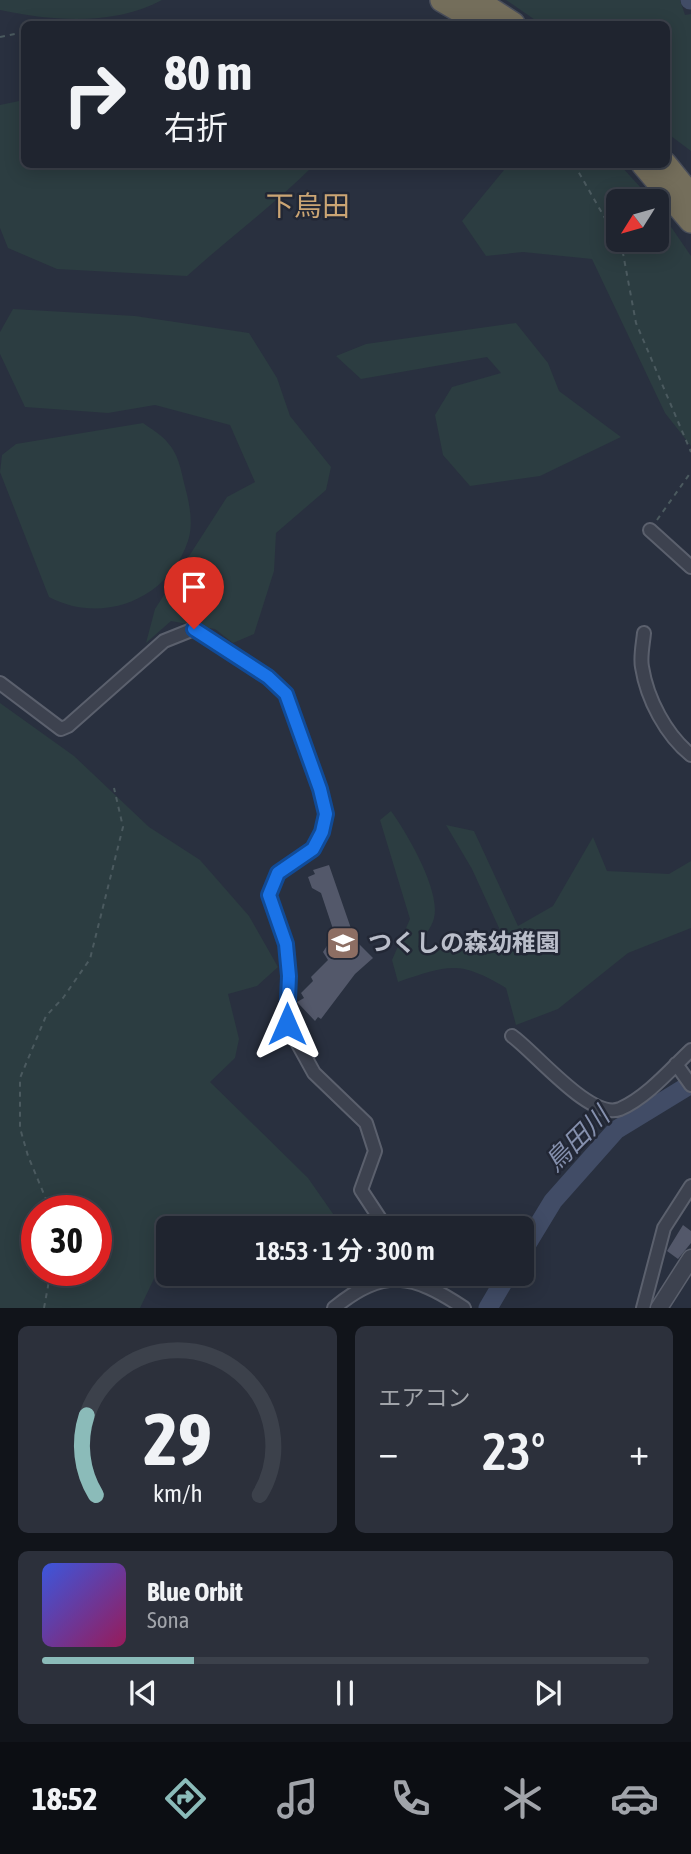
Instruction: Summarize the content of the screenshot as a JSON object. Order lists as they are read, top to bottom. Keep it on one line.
{"districts":["下烏田"],"water":["鳥田川"],"places":{"school or university":["つくしの森幼稚園"]},"north":"bottom left","page":{"turn":["80 m","右折"],"limit":"30","trip":"18:53 · 1 分 · 300 m","tile":"エアコン","heat":["−","23°","+"],"song":["Blue Orbit","Sona"],"tabs":"18:52","gauge":["29","km/h"]}}
